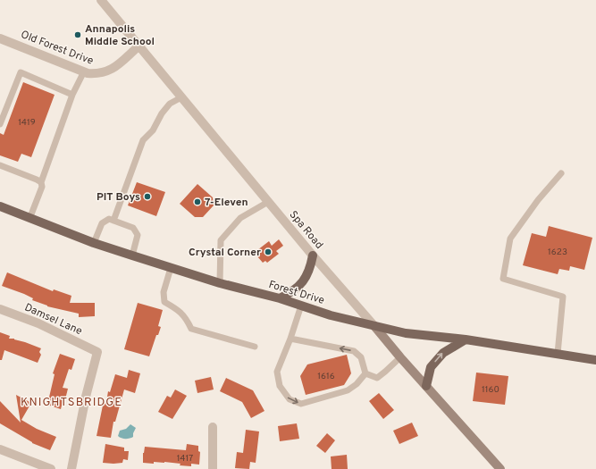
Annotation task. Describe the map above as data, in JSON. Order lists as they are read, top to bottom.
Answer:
{
  "streets": {
    "main road": ["Spa Road", "Forest Drive"],
    "street": ["Old Forest Drive", "Damsel Lane"]
  },
  "crossings": [
    ["Old Forest Drive", "Spa Road"],
    ["Spa Road", "Forest Drive"]
  ],
  "districts": ["KNIGHTSBRIDGE"],
  "places": [
    "Annapolis Middle School",
    "PIT Boys",
    "7-Eleven",
    "Crystal Corner"
  ],
  "house_numbers": [
    "1419",
    "1623",
    "1616",
    "1160",
    "1417"
  ]
}
